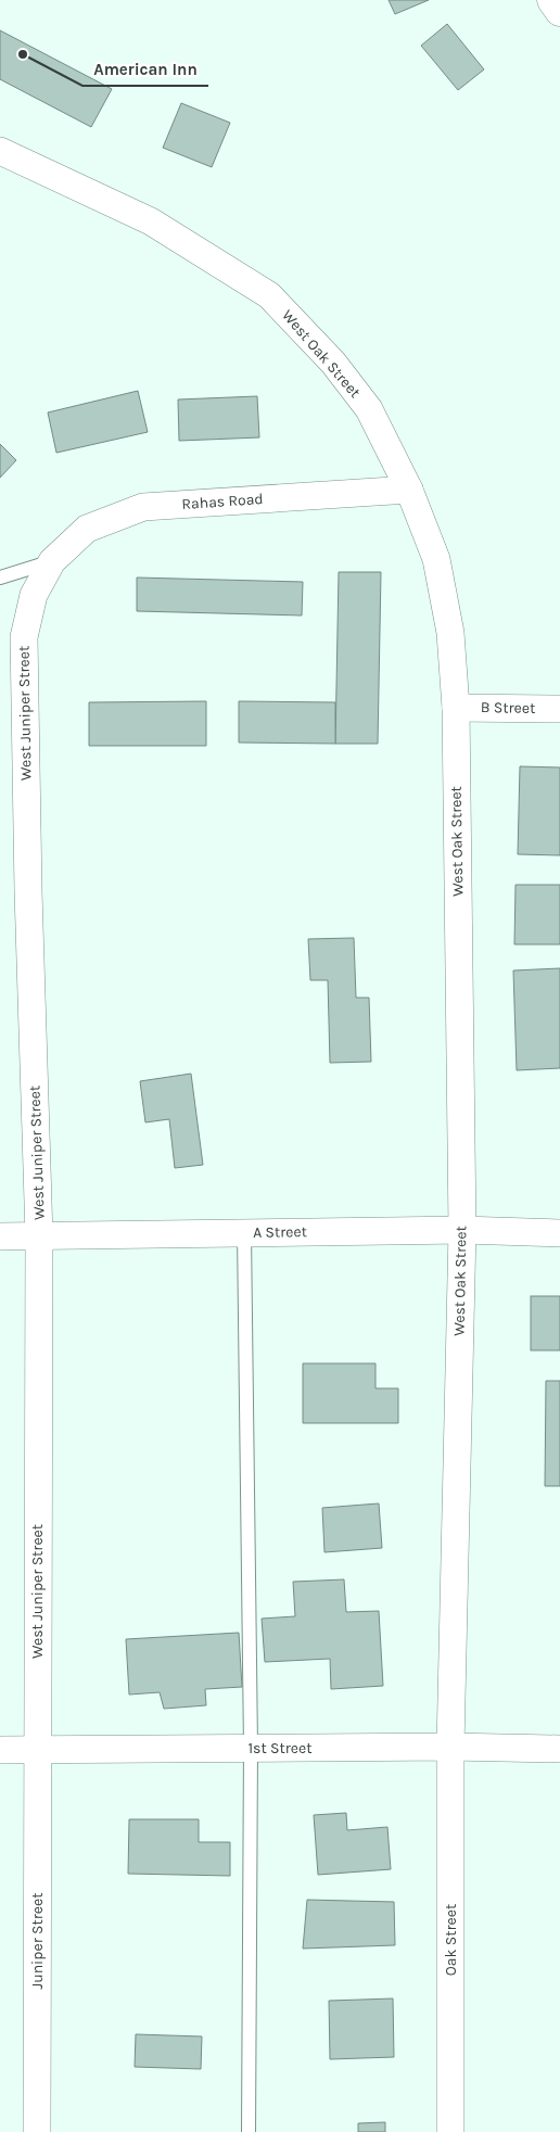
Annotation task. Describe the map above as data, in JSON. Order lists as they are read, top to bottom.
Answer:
{
  "streets": {
    "street": [
      "West Oak Street",
      "Rahas Road",
      "B Street",
      "West Juniper Street",
      "A Street",
      "1st Street",
      "Oak Street",
      "Juniper Street"
    ]
  },
  "crossings": [
    ["West Oak Street", "Rahas Road"],
    ["West Oak Street", "B Street"],
    ["West Oak Street", "A Street"],
    ["West Oak Street", "1st Street"],
    ["West Oak Street", "Oak Street"],
    ["Rahas Road", "West Juniper Street"],
    ["West Juniper Street", "A Street"],
    ["West Juniper Street", "1st Street"],
    ["West Juniper Street", "Juniper Street"],
    ["1st Street", "Oak Street"],
    ["1st Street", "Juniper Street"]
  ],
  "places": ["American Inn"]
}
